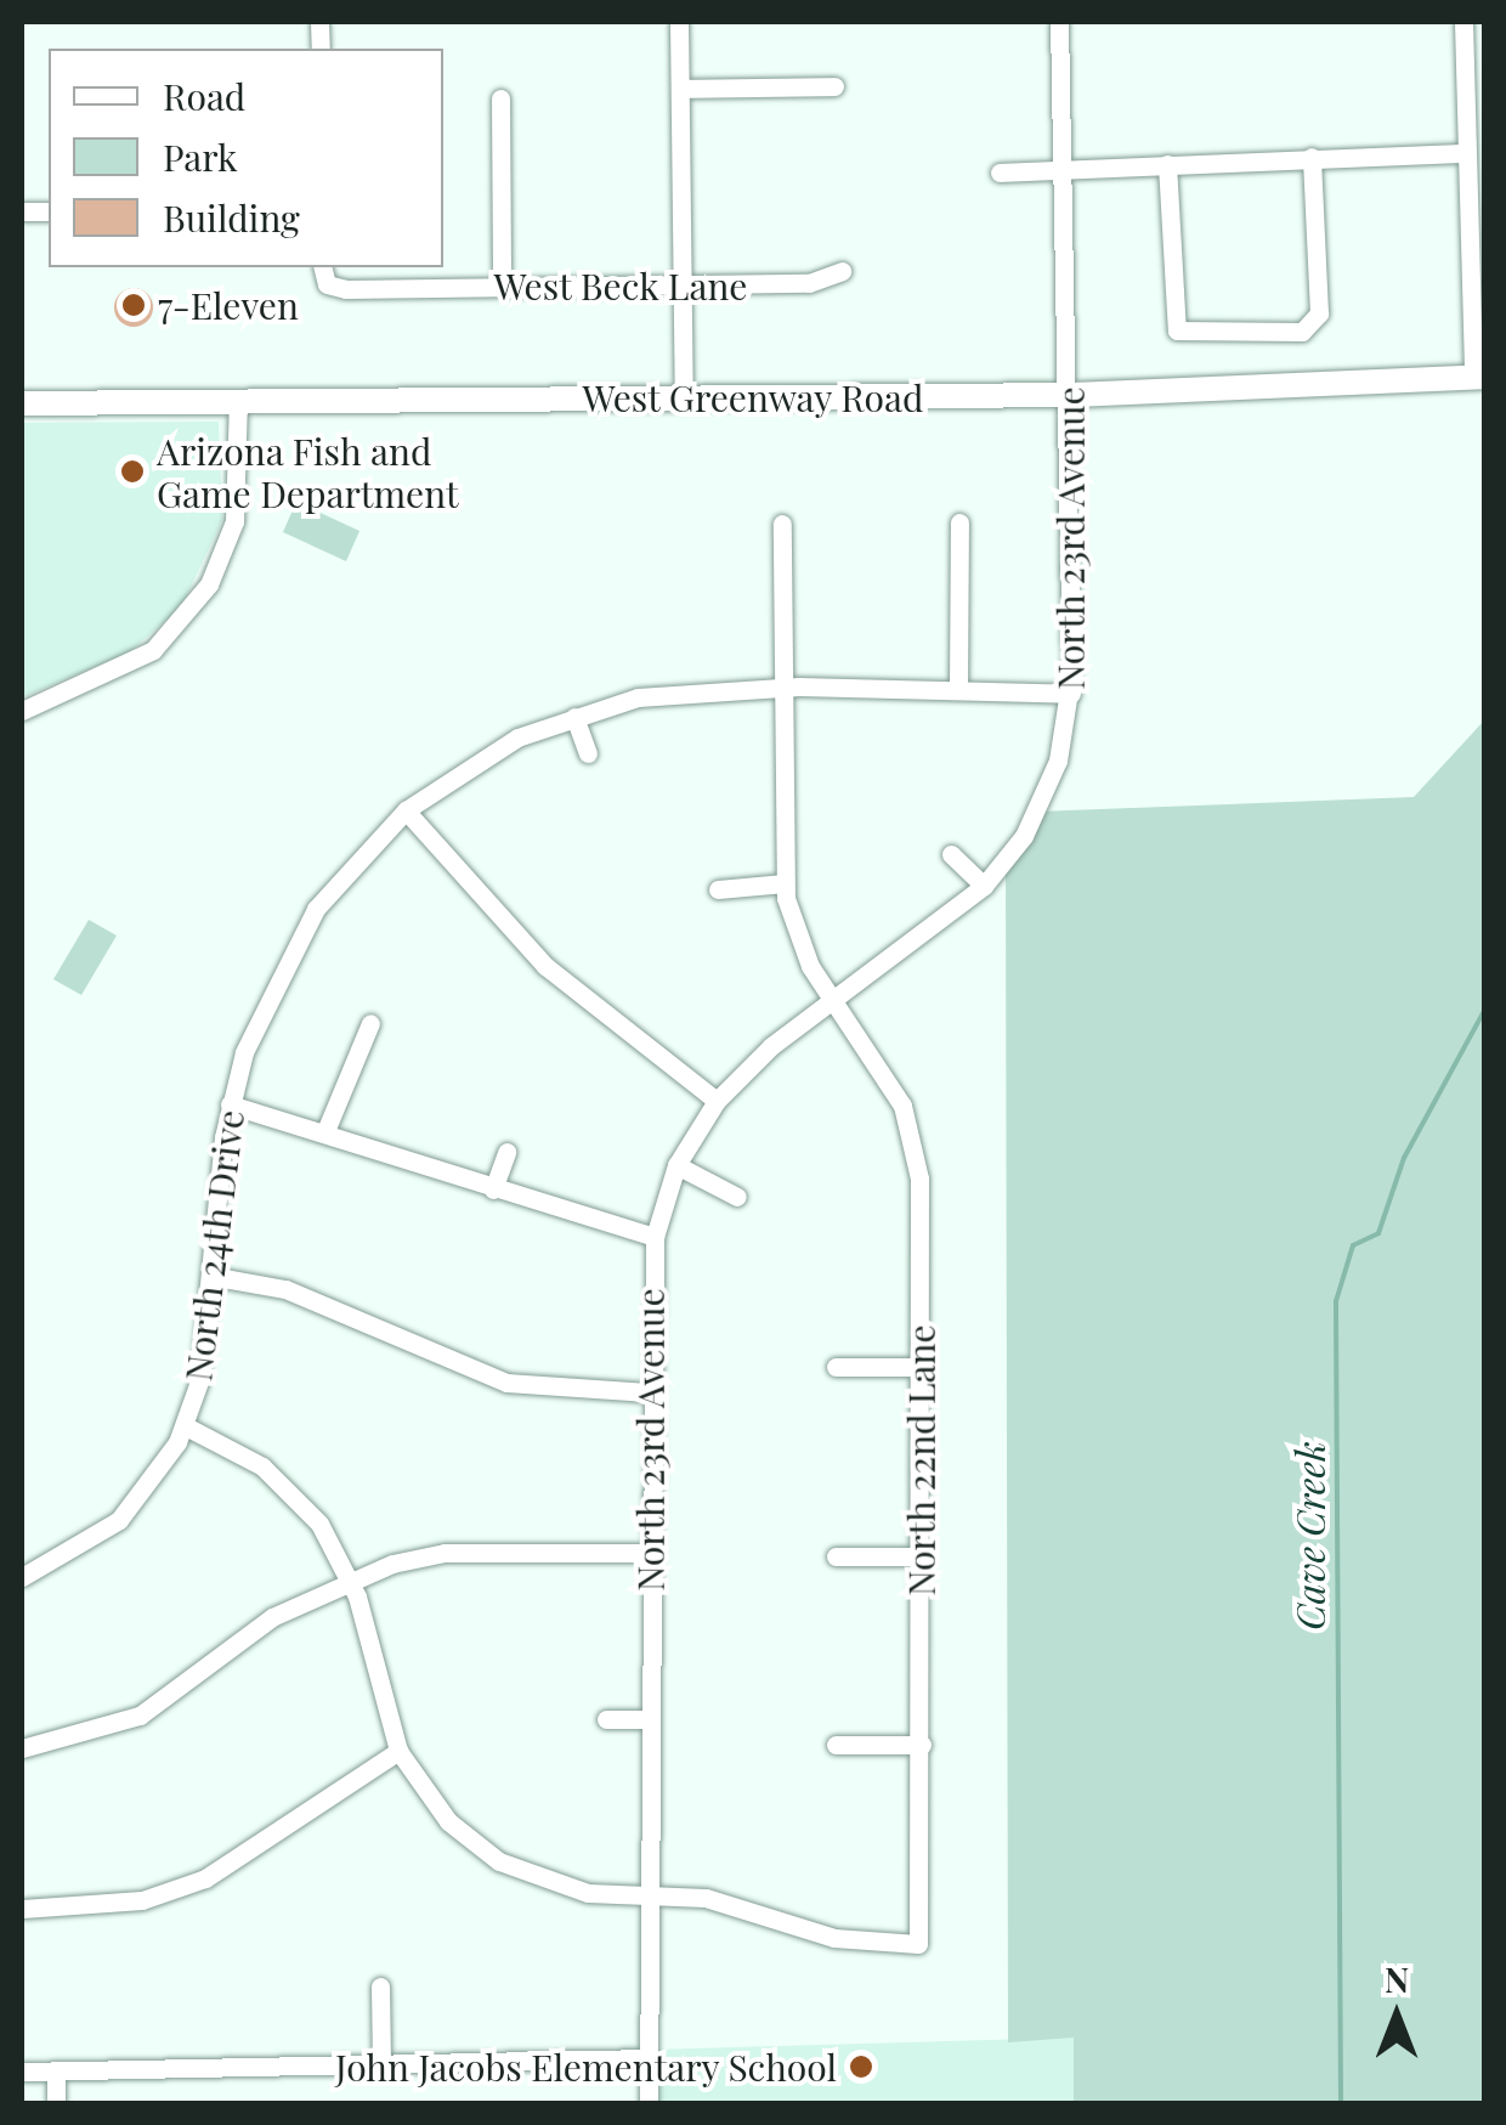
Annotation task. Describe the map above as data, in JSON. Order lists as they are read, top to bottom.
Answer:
{
  "streets": {
    "main road": ["West Greenway Road"],
    "street": [
      "West Beck Lane",
      "North 23rd Avenue",
      "North 24th Drive",
      "North 22nd Lane"
    ]
  },
  "crossings": [
    ["West Greenway Road", "North 23rd Avenue"],
    ["North 23rd Avenue", "North 24th Drive"],
    ["North 23rd Avenue", "North 22nd Lane"],
    ["North 24th Drive", "North 22nd Lane"]
  ],
  "water": ["Cave Creek"],
  "places": ["7-Eleven", "Arizona Fish and Game Department", "John Jacobs Elementary School"],
  "legend": ["Road", "Park", "Building"],
  "north": "top"
}
